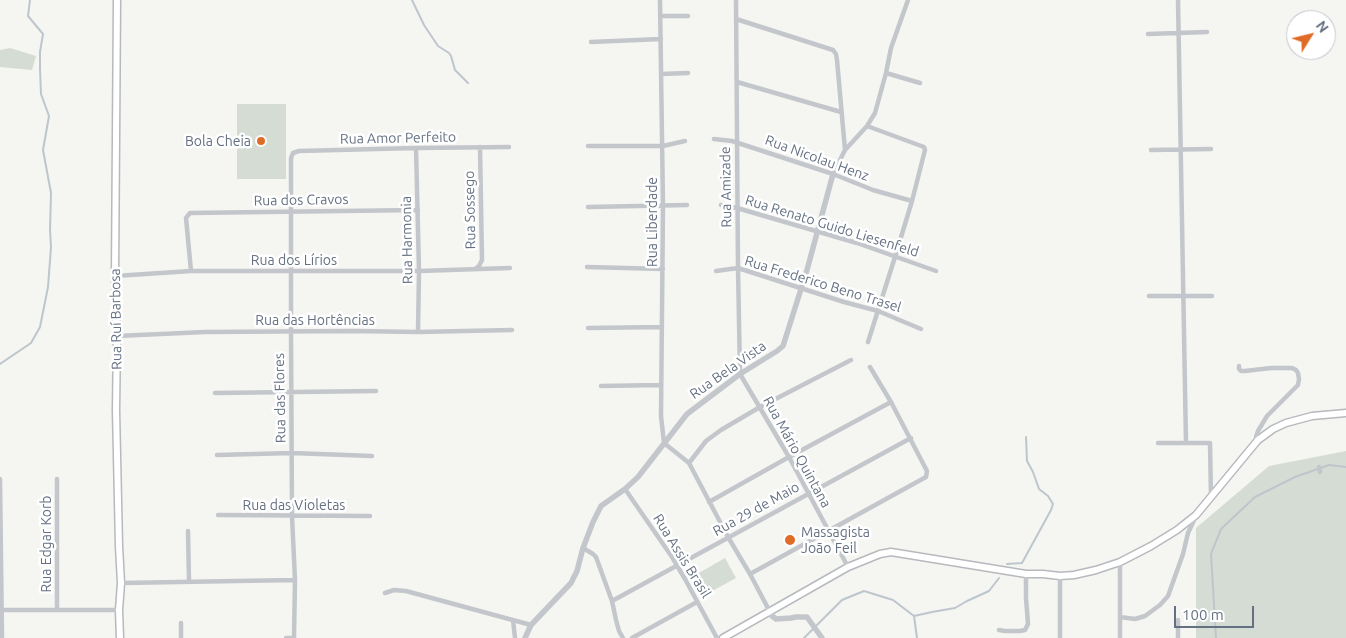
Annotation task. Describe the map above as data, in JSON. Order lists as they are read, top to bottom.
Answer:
{
  "streets": {
    "main road": ["Rua Ruí Barbosa"],
    "street": [
      "Rua Amor Perfeito",
      "Rua Nicolau Henz",
      "Rua Amizade",
      "Rua dos Cravos",
      "Rua Sossego",
      "Rua Liberdade",
      "Rua Renato Guido Liesenfeld",
      "Rua Harmonia",
      "Rua dos Lírios",
      "Rua Frederico Beno Trasel",
      "Rua das Hortências",
      "Rua Bela Vista",
      "Rua das Flores",
      "Rua Mário Quintana",
      "Rua das Violetas",
      "Rua 29 de Maio",
      "Rua Edgar Korb",
      "Rua Assis Brasil"
    ]
  },
  "crossings": [
    ["Rua Amor Perfeito", "Rua Sossego"],
    ["Rua Amor Perfeito", "Rua Harmonia"],
    ["Rua Amor Perfeito", "Rua das Flores"],
    ["Rua Nicolau Henz", "Rua Amizade"],
    ["Rua Nicolau Henz", "Rua Bela Vista"],
    ["Rua Amizade", "Rua Renato Guido Liesenfeld"],
    ["Rua Amizade", "Rua Frederico Beno Trasel"],
    ["Rua Amizade", "Rua Bela Vista"],
    ["Rua Amizade", "Rua Mário Quintana"],
    ["Rua dos Cravos", "Rua Harmonia"],
    ["Rua dos Cravos", "Rua dos Lírios"],
    ["Rua dos Cravos", "Rua das Flores"],
    ["Rua Sossego", "Rua dos Lírios"],
    ["Rua Liberdade", "Rua Bela Vista"],
    ["Rua Renato Guido Liesenfeld", "Rua Bela Vista"],
    ["Rua Harmonia", "Rua dos Lírios"],
    ["Rua Harmonia", "Rua das Hortências"],
    ["Rua dos Lírios", "Rua Ruí Barbosa"],
    ["Rua dos Lírios", "Rua das Flores"],
    ["Rua Frederico Beno Trasel", "Rua Bela Vista"],
    ["Rua Ruí Barbosa", "Rua das Hortências"],
    ["Rua das Hortências", "Rua das Flores"],
    ["Rua Bela Vista", "Rua Mário Quintana"],
    ["Rua Bela Vista", "Rua Assis Brasil"],
    ["Rua das Flores", "Rua das Violetas"],
    ["Rua Mário Quintana", "Rua 29 de Maio"],
    ["Rua 29 de Maio", "Rua Assis Brasil"]
  ],
  "places": ["Bola Cheia", "Massagista João Feil"],
  "scale_bar": "100 m",
  "north": "top right"
}
